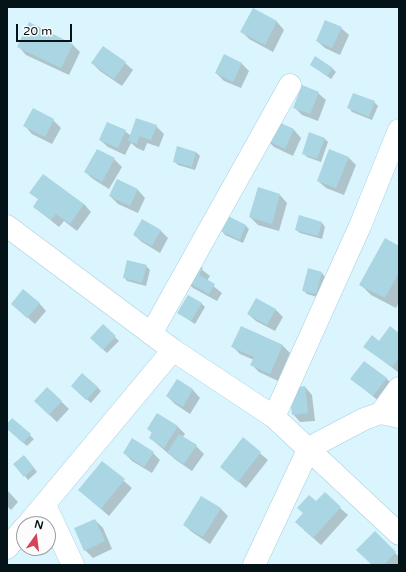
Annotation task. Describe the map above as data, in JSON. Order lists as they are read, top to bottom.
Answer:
{
  "scale_bar": "20 m",
  "north": "top"
}
